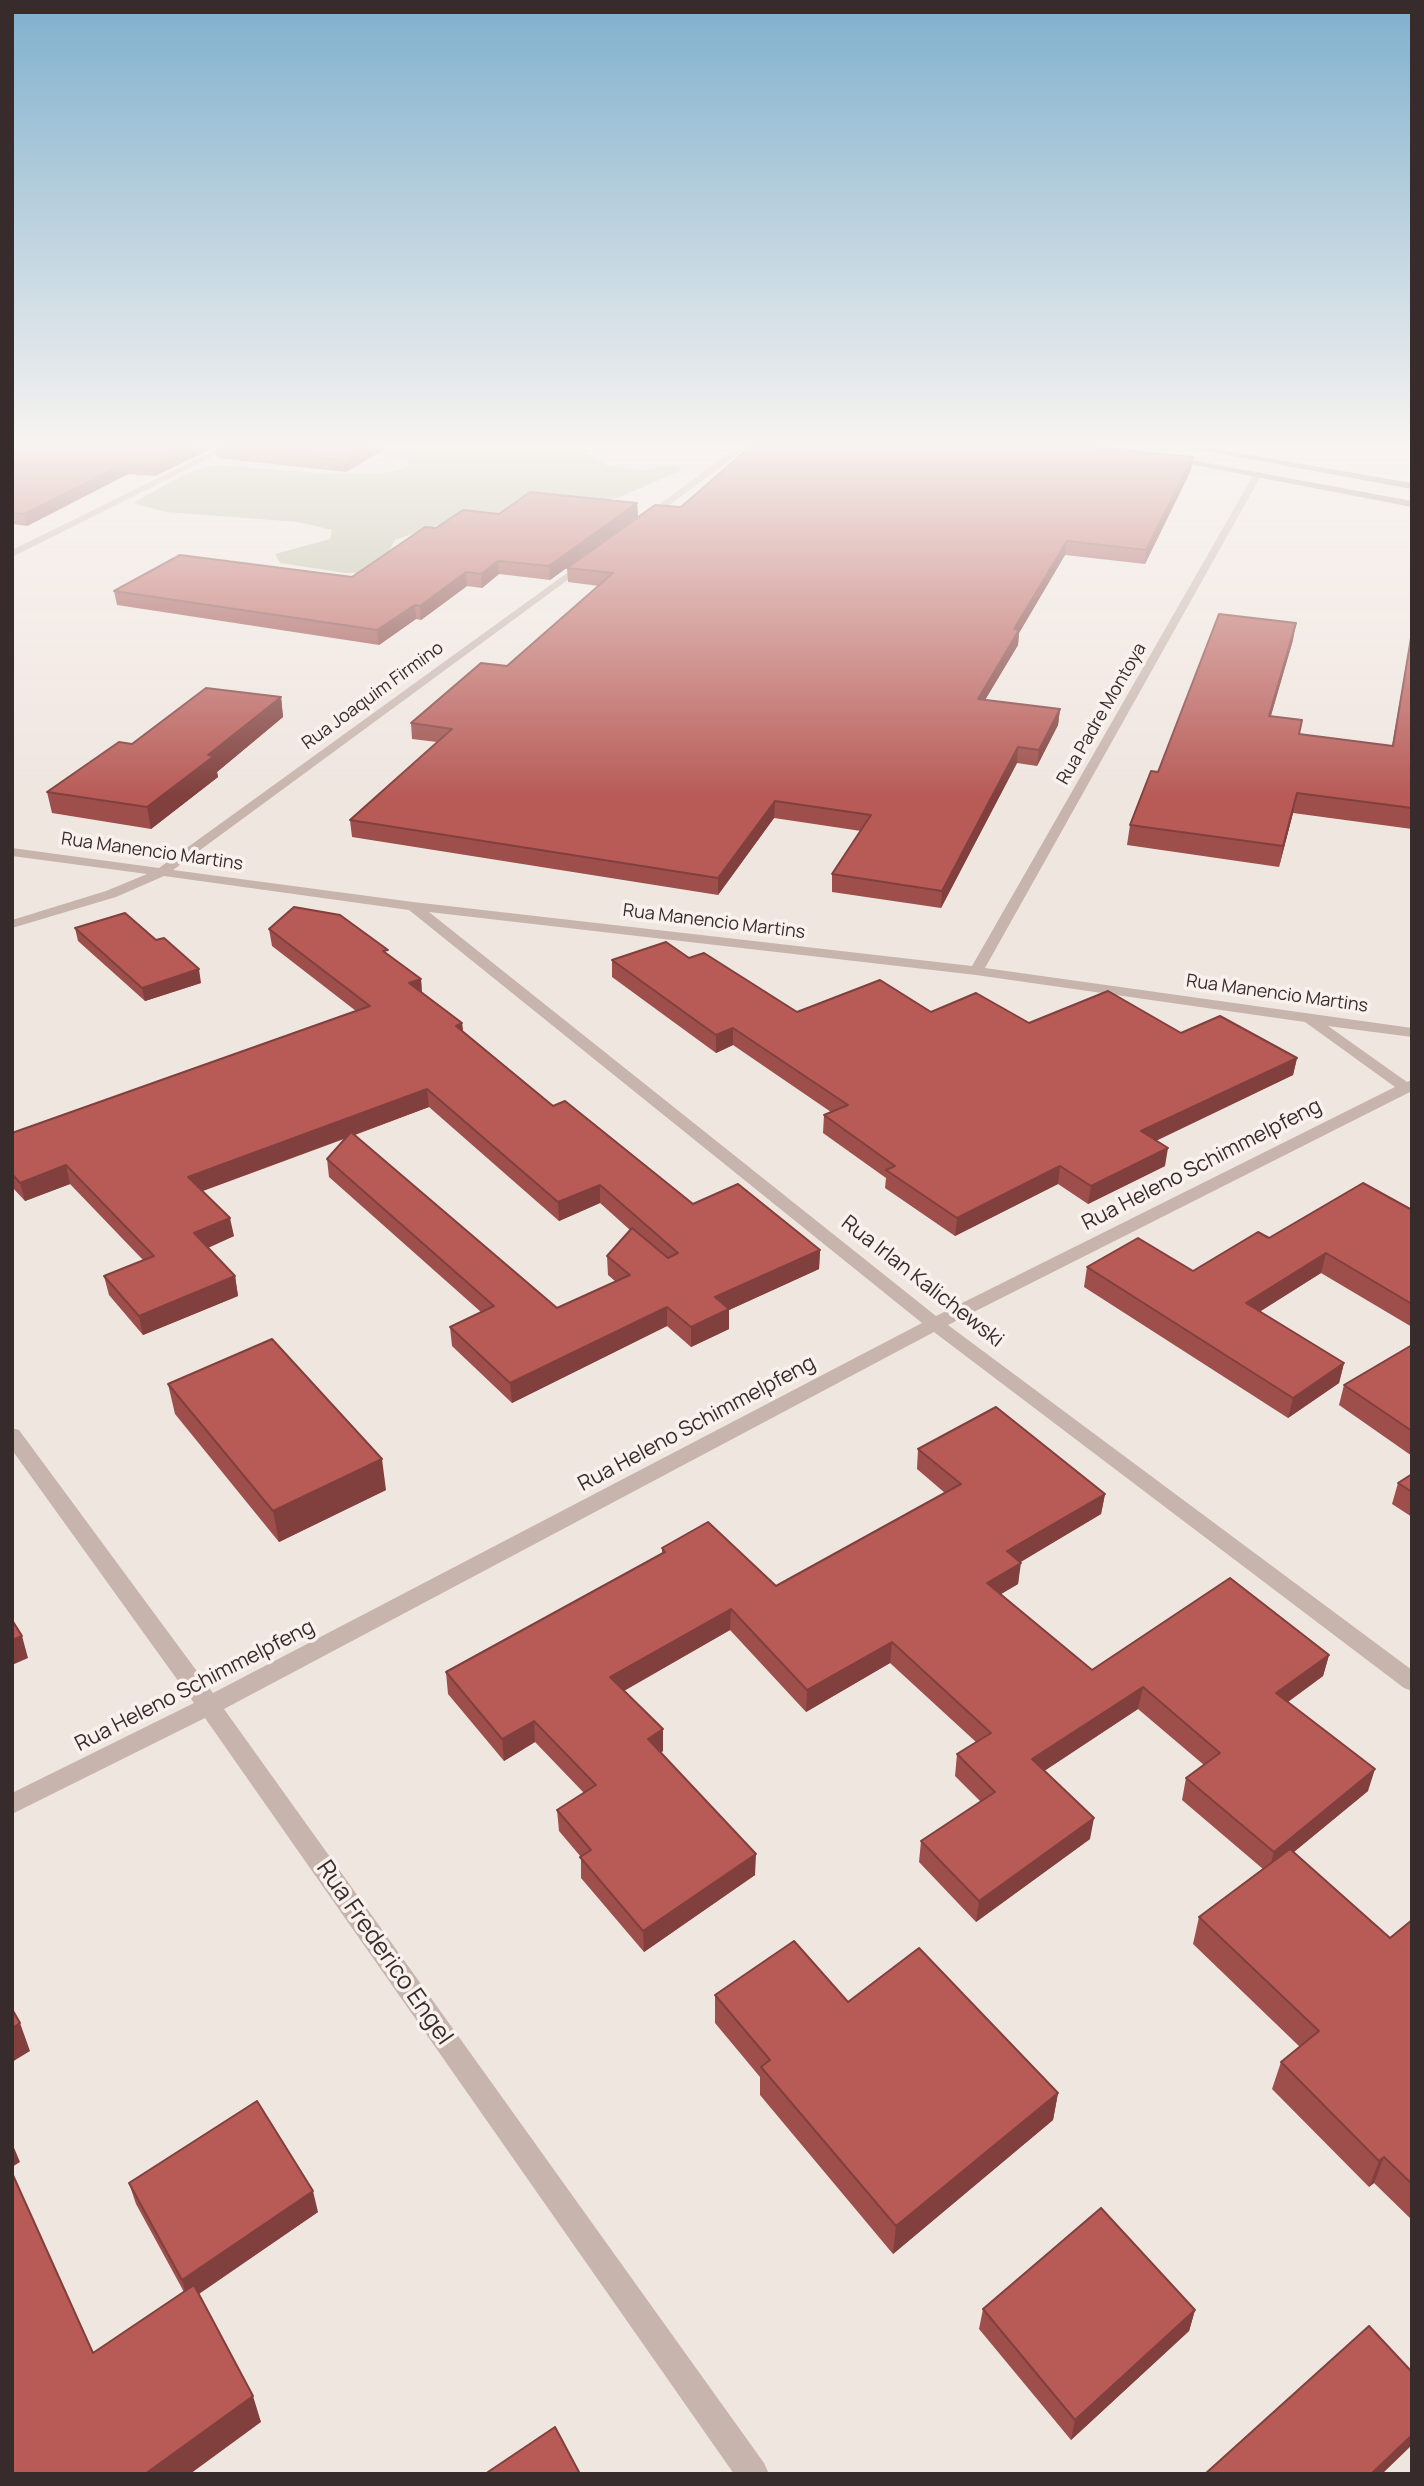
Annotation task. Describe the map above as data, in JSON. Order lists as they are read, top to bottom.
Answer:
{
  "streets": {
    "street": [
      "Rua Joaquim Firmino",
      "Rua Padre Montoya",
      "Rua Manencio Martins",
      "Rua Heleno Schimmelpfeng",
      "Rua Irlan Kalichewski",
      "Rua Frederico Engel"
    ]
  },
  "crossings": [
    ["Rua Joaquim Firmino", "Rua Manencio Martins"],
    ["Rua Padre Montoya", "Rua Manencio Martins"],
    ["Rua Manencio Martins", "Rua Heleno Schimmelpfeng"],
    ["Rua Manencio Martins", "Rua Irlan Kalichewski"],
    ["Rua Heleno Schimmelpfeng", "Rua Irlan Kalichewski"],
    ["Rua Heleno Schimmelpfeng", "Rua Frederico Engel"]
  ]
}
